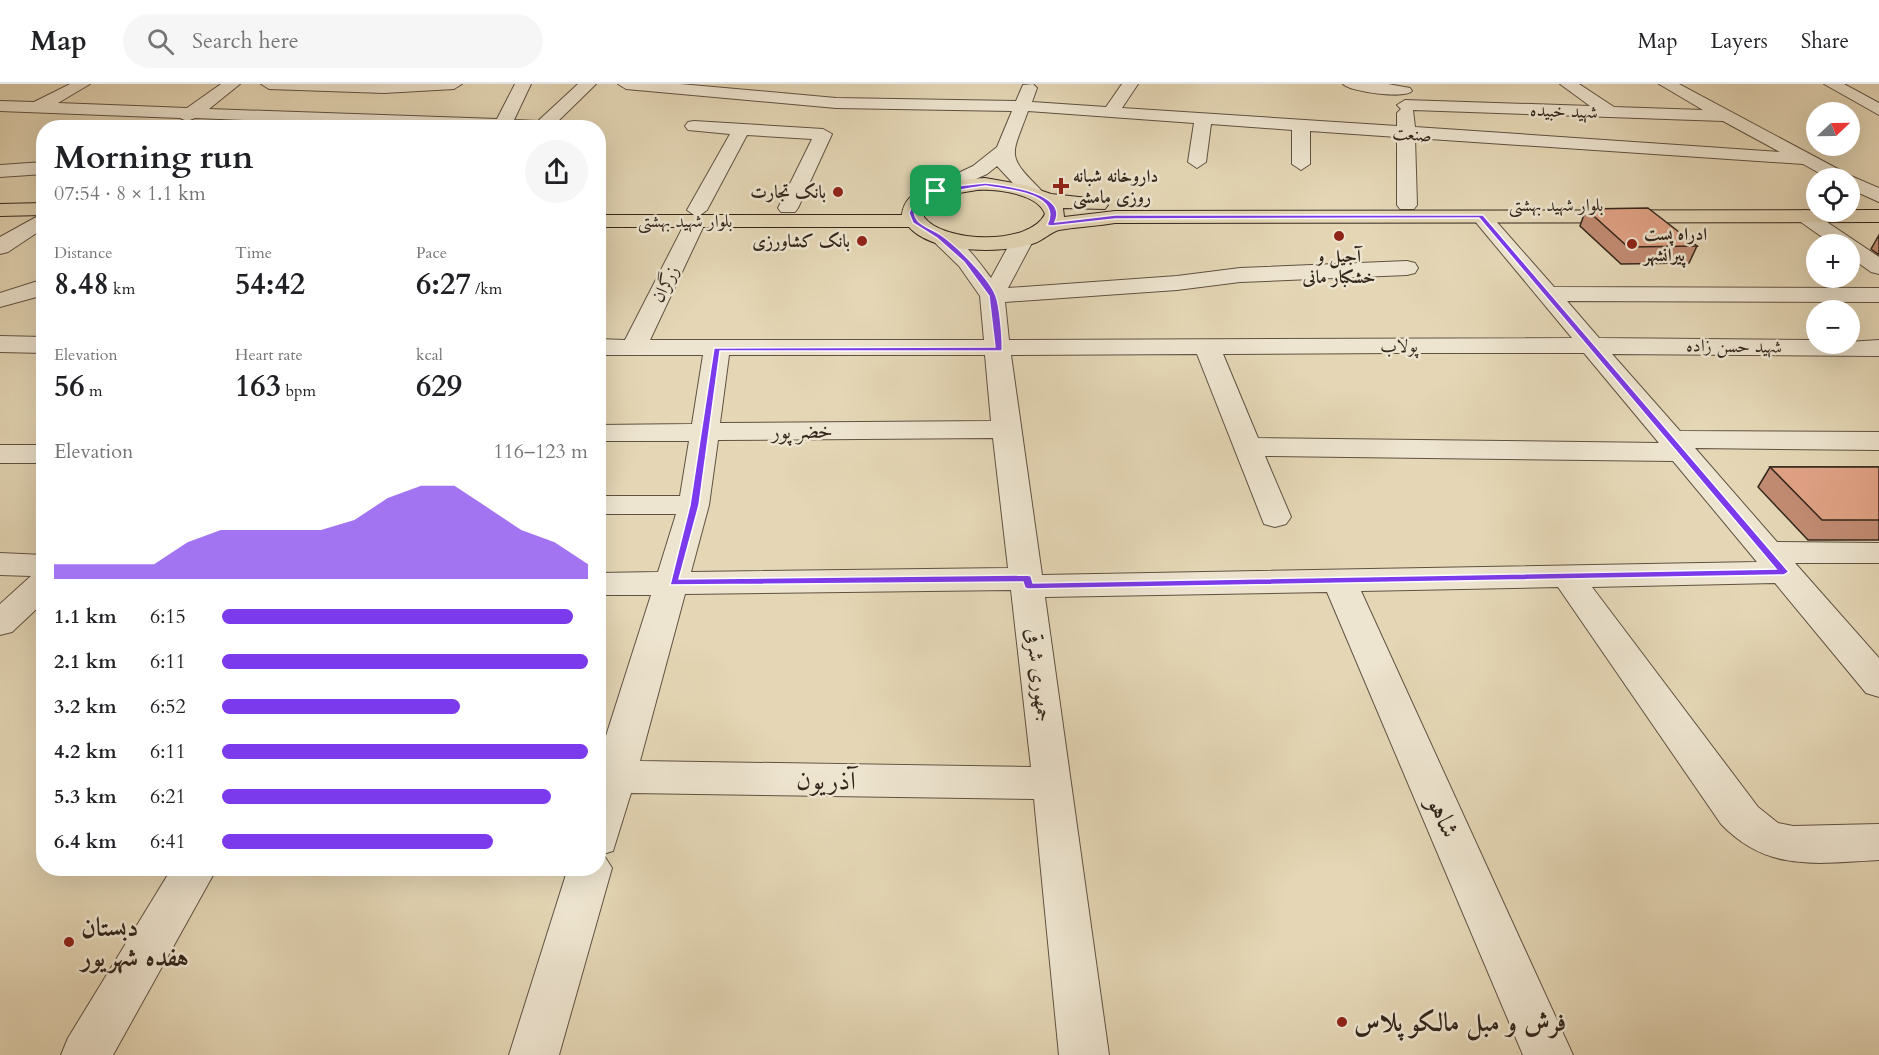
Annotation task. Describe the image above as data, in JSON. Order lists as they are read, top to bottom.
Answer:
{
  "streets": {
    "main road": ["بلوار شهید بهشتی"],
    "street": [
      "شهید خبیده",
      "صنعت",
      "زرگران",
      "پولاب",
      "شهید حسن زاده",
      "خضر پور",
      "جمهوری شرقی",
      "آذریون",
      "شاهو"
    ]
  },
  "crossings": [
    ["بلوار شهید بهشتی", "زرگران"],
    ["زرگران", "پولاب"],
    ["پولاب", "شهید حسن زاده"],
    ["پولاب", "جمهوری شرقی"],
    ["خضر پور", "جمهوری شرقی"],
    ["جمهوری شرقی", "آذریون"]
  ],
  "places": {
    "health": ["داروخانه شبانه روزی مامشی"],
    "other": [
      "بانک تجارت",
      "آجیل و خشکبار مانی",
      "بانک کشاورزی",
      "ادراه پست پیرانشهر",
      "دبستان هفده شهریور",
      "فرش و مبل مالکو پلاس"
    ]
  },
  "north": "right",
  "page": {
    "header": "Map",
    "search": "Search here",
    "nav": ["Map", "Layers", "Share"],
    "map_buttons": ["+", "−"],
    "heading": ["Morning run", "07:54 · 8 × 1.1 km"],
    "stats": [
      ["Distance", "8.48 km"],
      ["Time", "54:42"],
      ["Pace", "6:27 /km"],
      ["Elevation", "56 m"],
      ["Heart rate", "163 bpm"],
      ["kcal", "629"]
    ],
    "chart": ["Elevation", "116–123 m"],
    "list": [
      {
        "name": "1.1 km",
        "note": "6:15"
      },
      {
        "name": "2.1 km",
        "note": "6:11"
      },
      {
        "name": "3.2 km",
        "note": "6:52"
      },
      {
        "name": "4.2 km",
        "note": "6:11"
      },
      {
        "name": "5.3 km",
        "note": "6:21"
      },
      {
        "name": "6.4 km",
        "note": "6:41"
      }
    ]
  }
}
